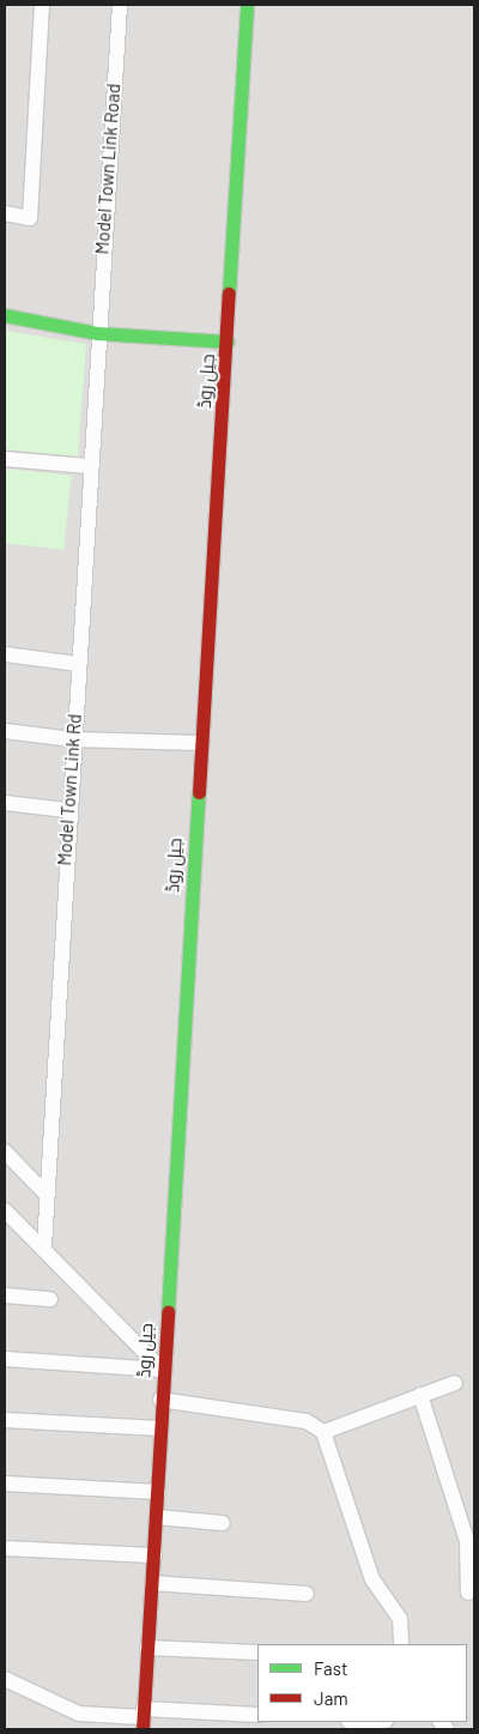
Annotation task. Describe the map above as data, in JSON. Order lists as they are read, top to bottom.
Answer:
{
  "streets": {
    "main road": ["جیل روڈ"],
    "street": ["Model Town Link Road", "Model Town Link Rd"]
  },
  "crossings": [
    ["Model Town Link Road", "Model Town Link Rd"]
  ],
  "legend": ["Fast", "Jam"]
}
